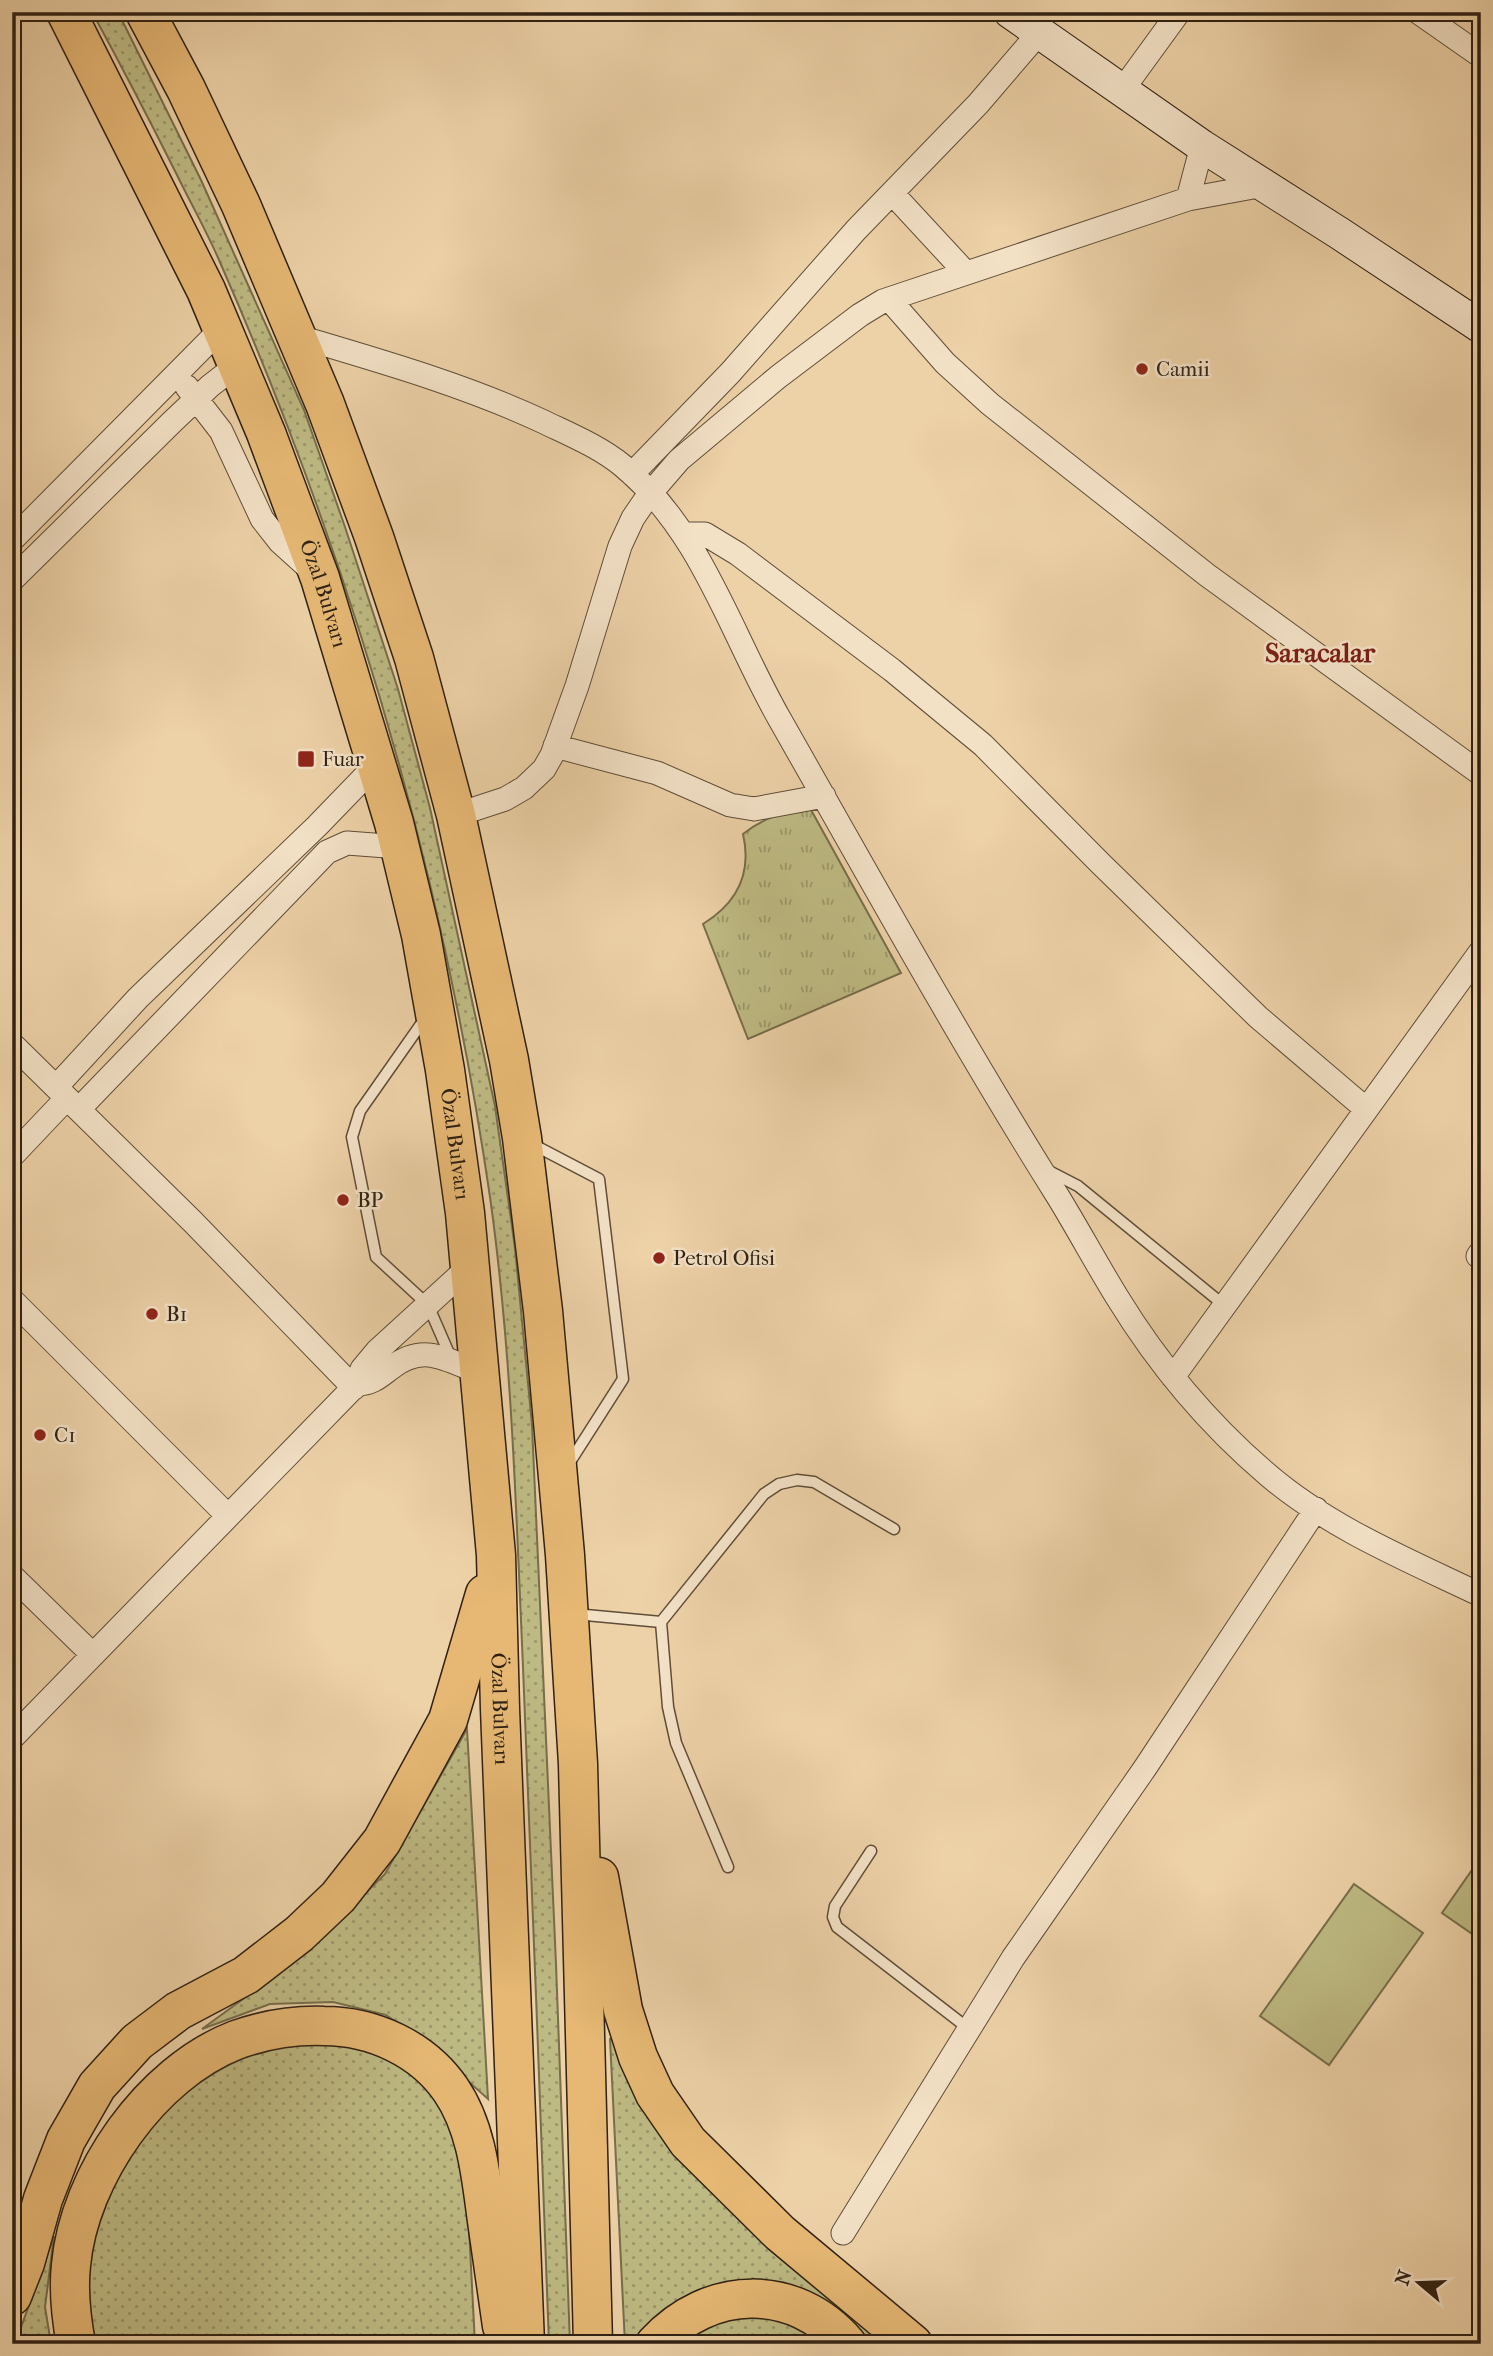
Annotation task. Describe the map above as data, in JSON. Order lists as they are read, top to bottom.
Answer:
{
  "streets": {
    "highway": ["Özal Bulvarı"]
  },
  "districts": ["Saracalar"],
  "places": {
    "other": [
      "Camii",
      "BP",
      "Petrol Ofisi",
      "B1",
      "C1"
    ],
    "transit": ["Fuar"]
  },
  "north": "left"
}
